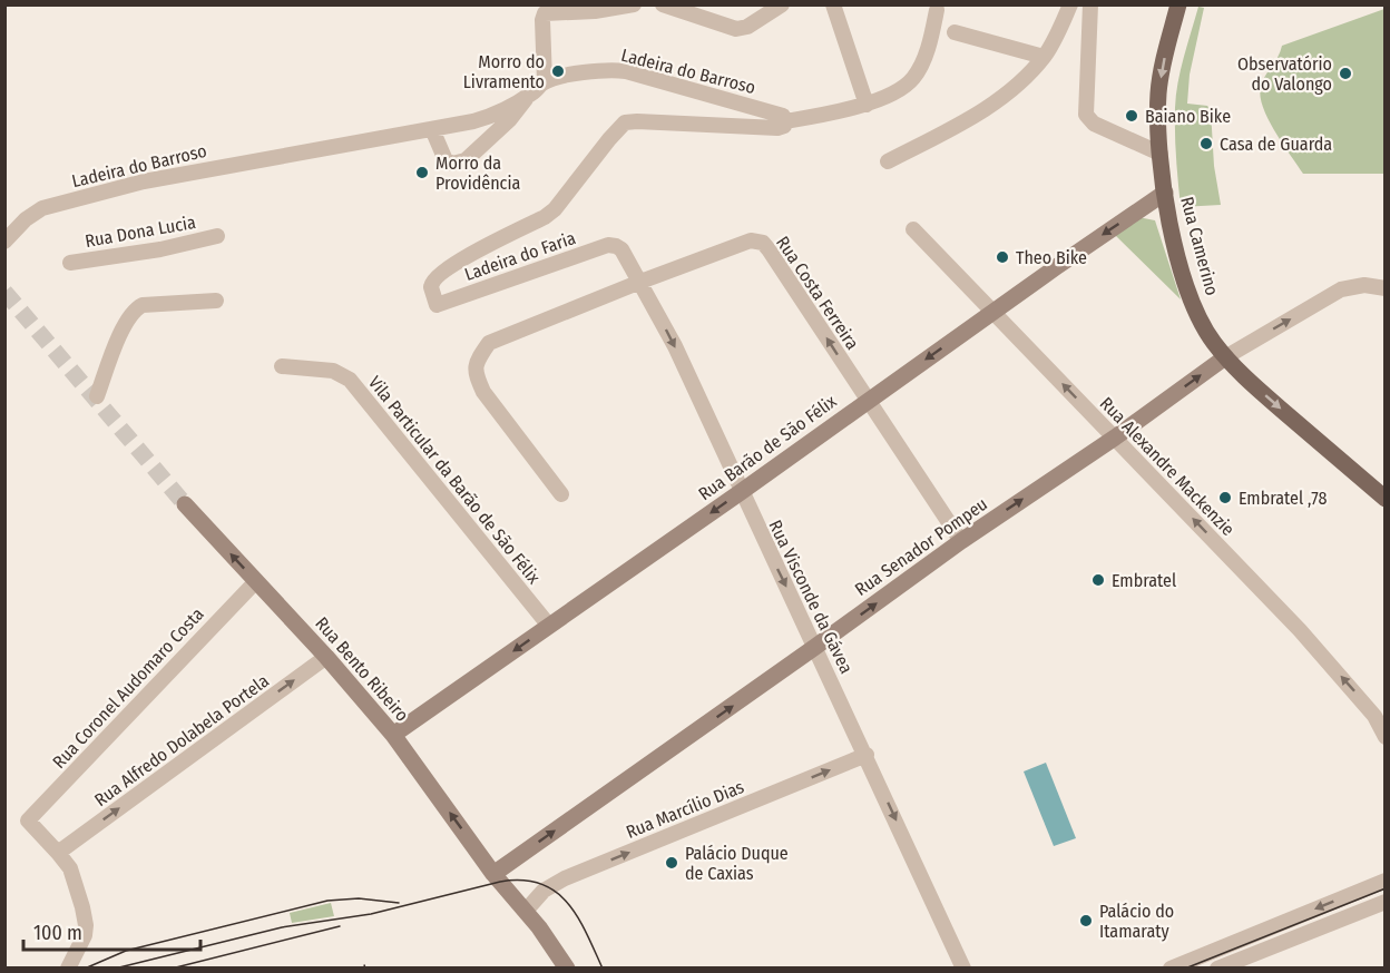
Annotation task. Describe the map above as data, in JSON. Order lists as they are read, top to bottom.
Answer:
{
  "streets": {
    "main road": ["Rua Camerino"],
    "street": [
      "Ladeira do Barroso",
      "Rua Dona Lucia",
      "Ladeira do Faria",
      "Rua Costa Ferreira",
      "Rua Barão de São Félix",
      "Rua Alexandre Mackenzie",
      "Vila Particular da Barão de São Félix",
      "Rua Senador Pompeu",
      "Rua Visconde da Gávea",
      "Rua Bento Ribeiro",
      "Rua Coronel Audomaro Costa",
      "Rua Alfredo Dolabela Portela",
      "Rua Marcílio Dias"
    ]
  },
  "crossings": [
    ["Ladeira do Barroso", "Ladeira do Faria"],
    ["Rua Camerino", "Rua Barão de São Félix"],
    ["Rua Camerino", "Rua Senador Pompeu"],
    ["Ladeira do Faria", "Rua Visconde da Gávea"],
    ["Rua Costa Ferreira", "Rua Barão de São Félix"],
    ["Rua Costa Ferreira", "Rua Senador Pompeu"],
    ["Rua Costa Ferreira", "Rua Visconde da Gávea"],
    ["Rua Barão de São Félix", "Rua Alexandre Mackenzie"],
    ["Rua Barão de São Félix", "Vila Particular da Barão de São Félix"],
    ["Rua Barão de São Félix", "Rua Visconde da Gávea"],
    ["Rua Barão de São Félix", "Rua Bento Ribeiro"],
    ["Rua Alexandre Mackenzie", "Rua Senador Pompeu"],
    ["Rua Senador Pompeu", "Rua Visconde da Gávea"],
    ["Rua Senador Pompeu", "Rua Bento Ribeiro"],
    ["Rua Visconde da Gávea", "Rua Marcílio Dias"],
    ["Rua Bento Ribeiro", "Rua Coronel Audomaro Costa"],
    ["Rua Bento Ribeiro", "Rua Alfredo Dolabela Portela"],
    ["Rua Bento Ribeiro", "Rua Marcílio Dias"],
    ["Rua Coronel Audomaro Costa", "Rua Alfredo Dolabela Portela"]
  ],
  "one_way": [
    "Rua Camerino",
    "Rua Barão de São Félix",
    "Rua Alexandre Mackenzie",
    "Rua Senador Pompeu",
    "Rua Visconde da Gávea",
    "Rua Bento Ribeiro",
    "Rua Alfredo Dolabela Portela",
    "Rua Marcílio Dias"
  ],
  "places": [
    "Morro do Livramento",
    "Observatório do Valongo",
    "Baiano Bike",
    "Casa de Guarda",
    "Morro da Providência",
    "Theo Bike",
    "Embratel ,78",
    "Embratel",
    "Palácio Duque de Caxias",
    "Palácio do Itamaraty"
  ],
  "scale_bar": "100 m"
}
